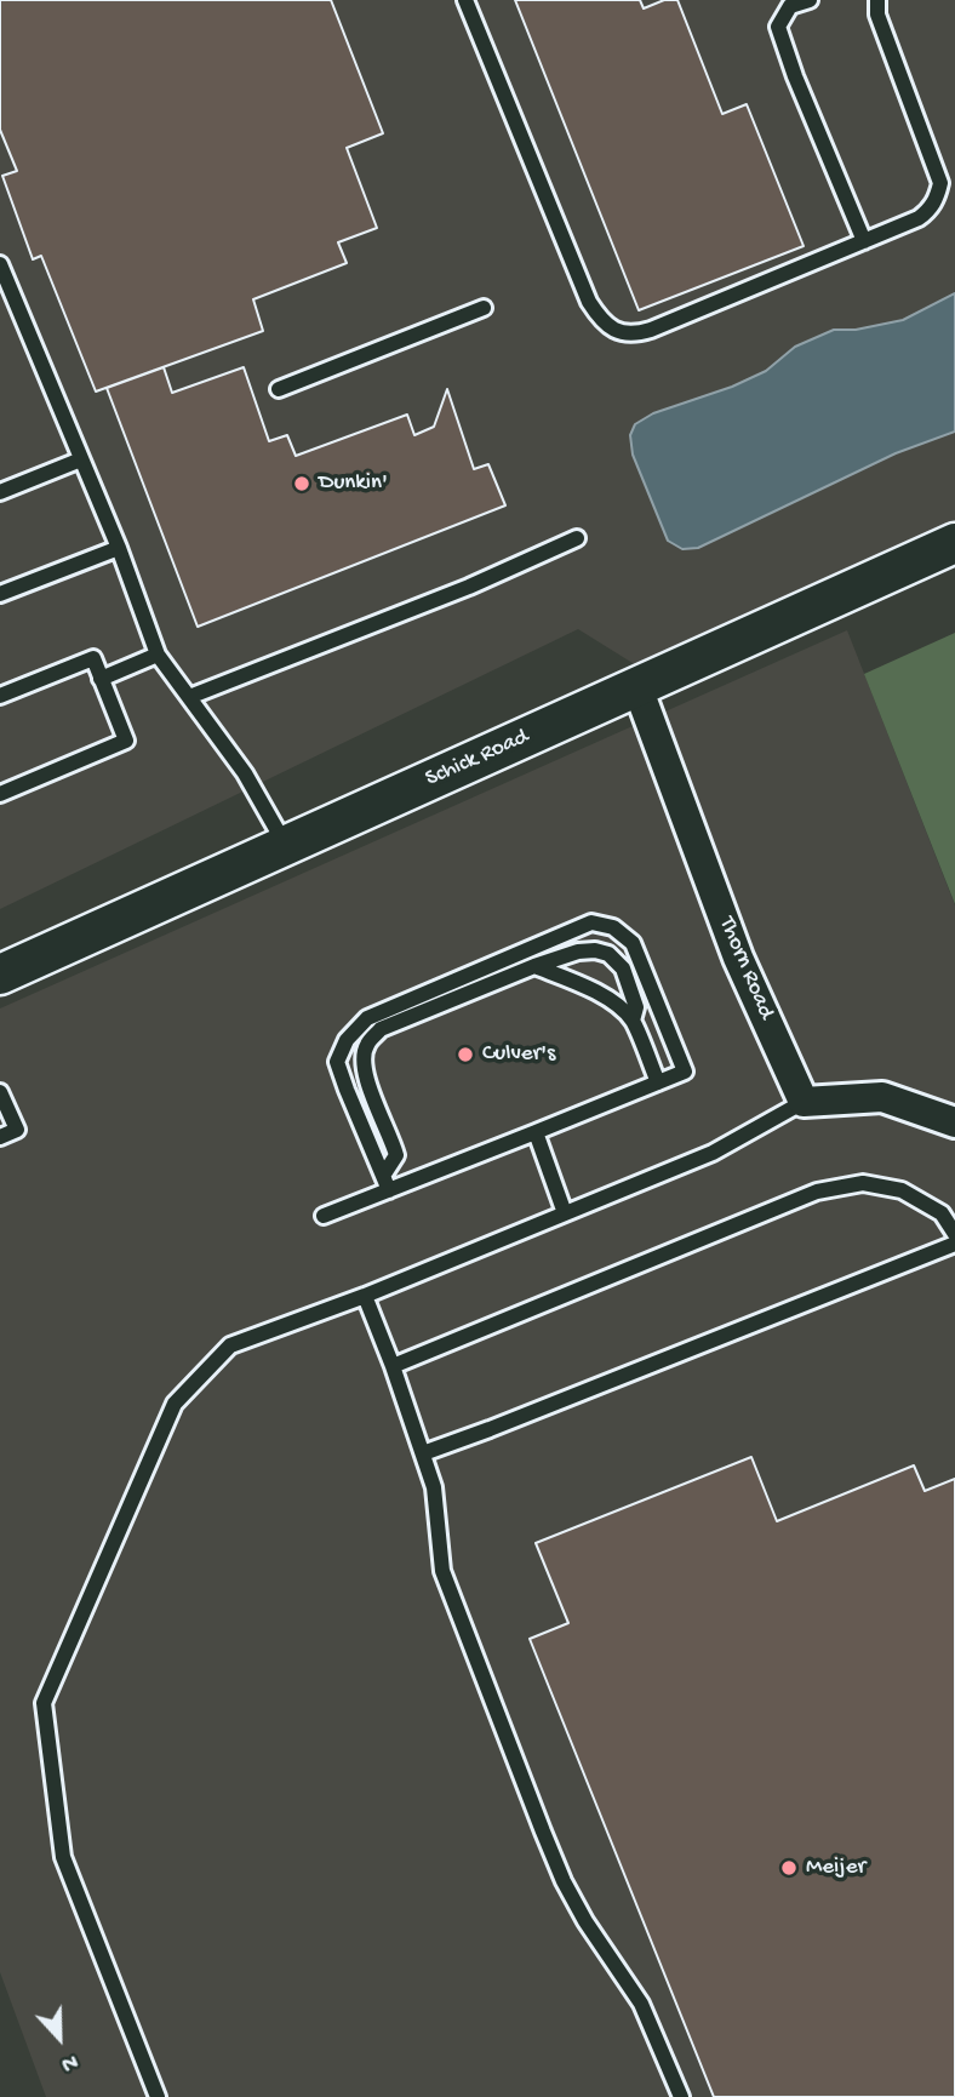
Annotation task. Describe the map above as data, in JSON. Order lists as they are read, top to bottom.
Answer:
{
  "streets": {
    "street": ["Schick Road", "Thorn Road"]
  },
  "crossings": [
    ["Schick Road", "Thorn Road"]
  ],
  "places": ["Dunkin'", "Culver's", "Meijer"],
  "north": "bottom"
}
